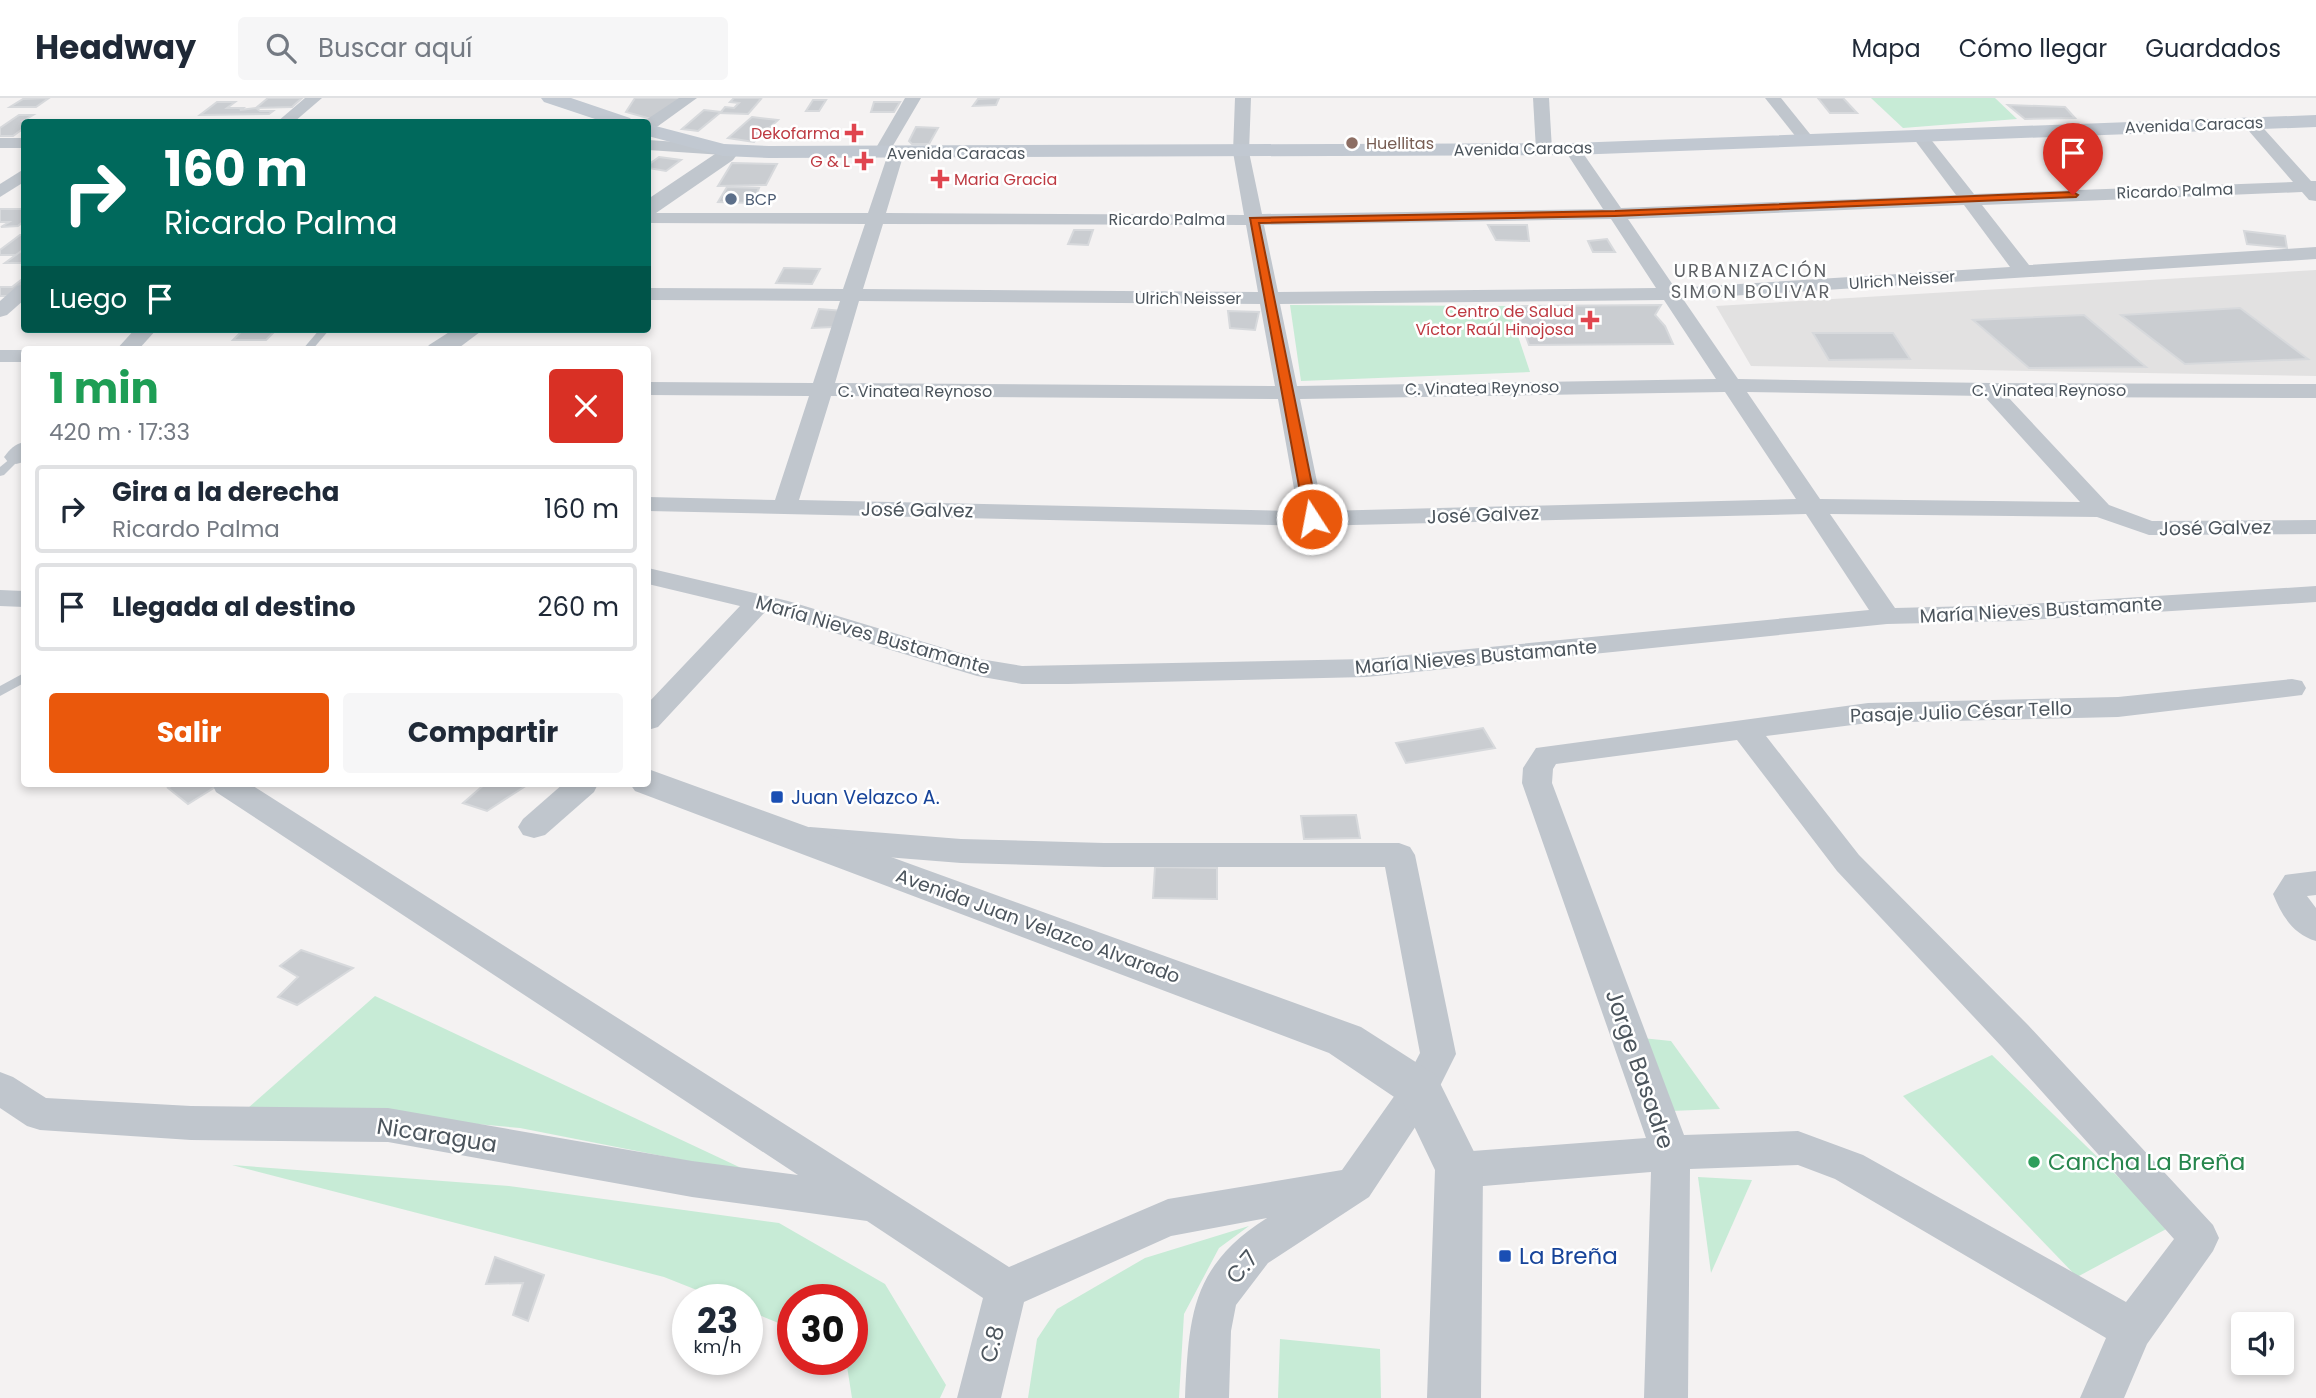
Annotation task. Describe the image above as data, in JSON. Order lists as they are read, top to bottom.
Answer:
{
  "streets": {
    "main road": ["Avenida Caracas"],
    "street": [
      "Ricardo Palma",
      "Ulrich Neisser",
      "C. Vinatea Reynoso",
      "José Galvez",
      "María Nieves Bustamante",
      "Pasaje Julio César Tello",
      "Avenida Juan Velazco Alvarado",
      "Jorge Basadre",
      "Nicaragua",
      "C.7",
      "C.8"
    ]
  },
  "crossings": [
    ["Pasaje Julio César Tello", "Jorge Basadre"]
  ],
  "districts": ["URBANIZACIÓN SIMON BOLIVAR"],
  "places": {
    "health": [
      "Dekofarma",
      "G & L",
      "Maria Gracia",
      "Centro de Salud Víctor Raúl Hinojosa"
    ],
    "other": ["Huellitas", "BCP", "Cancha La Breña"],
    "transit": ["Juan Velazco A.", "La Breña"]
  },
  "page": {
    "header": "Headway",
    "search": "Buscar aquí",
    "nav": ["Mapa", "Cómo llegar", "Guardados"],
    "turn": ["160 m", "Ricardo Palma"],
    "then": "Luego",
    "heading": ["1 min", "420 m · 17:33"],
    "list": [
      {
        "name": "Gira a la derecha",
        "note": "Ricardo Palma",
        "value": "160 m"
      },
      {
        "name": "Llegada al destino",
        "value": "260 m"
      }
    ],
    "buttons": ["Salir", "Compartir"],
    "speed": "23 km/h",
    "limit": "30"
  }
}
